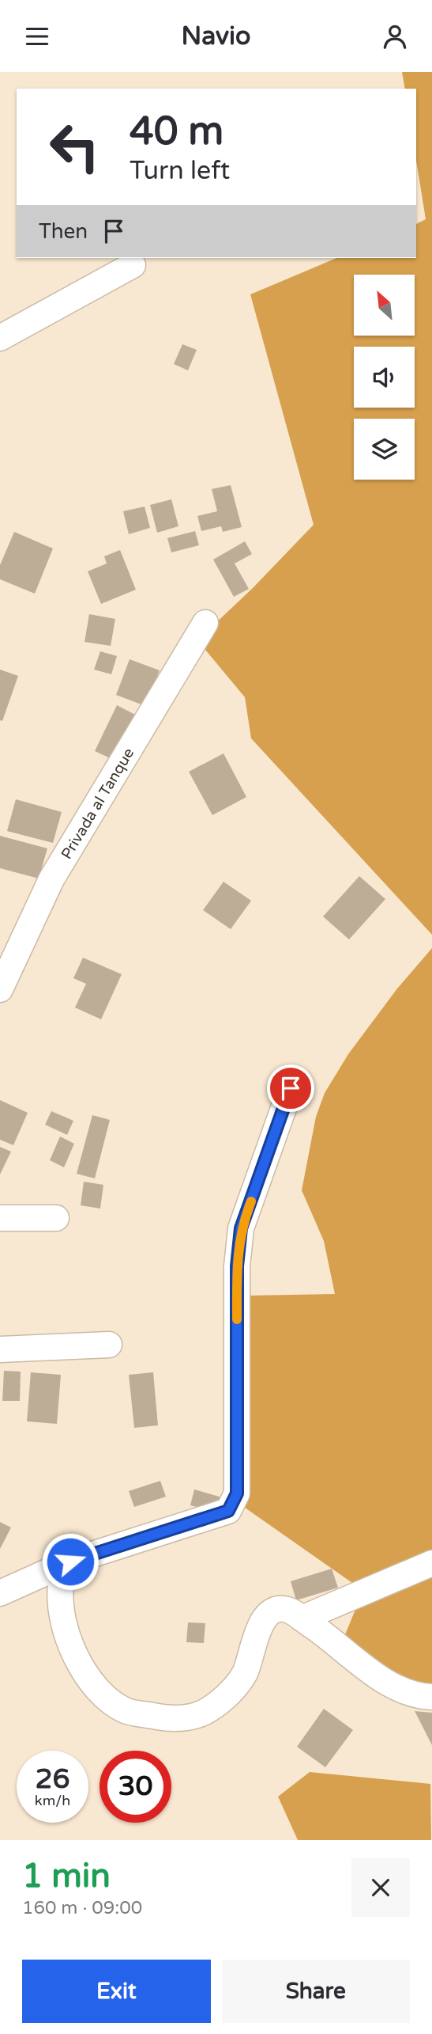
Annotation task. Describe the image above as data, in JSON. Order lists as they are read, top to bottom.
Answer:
{
  "streets": {
    "street": ["Privada al Tanque"]
  },
  "north": "top left",
  "page": {
    "header": "Navio",
    "turn": ["40 m", "Turn left"],
    "then": "Then",
    "speed": "26 km/h",
    "limit": "30",
    "heading": ["1 min", "160 m · 09:00"],
    "buttons": ["Exit", "Share"]
  }
}
